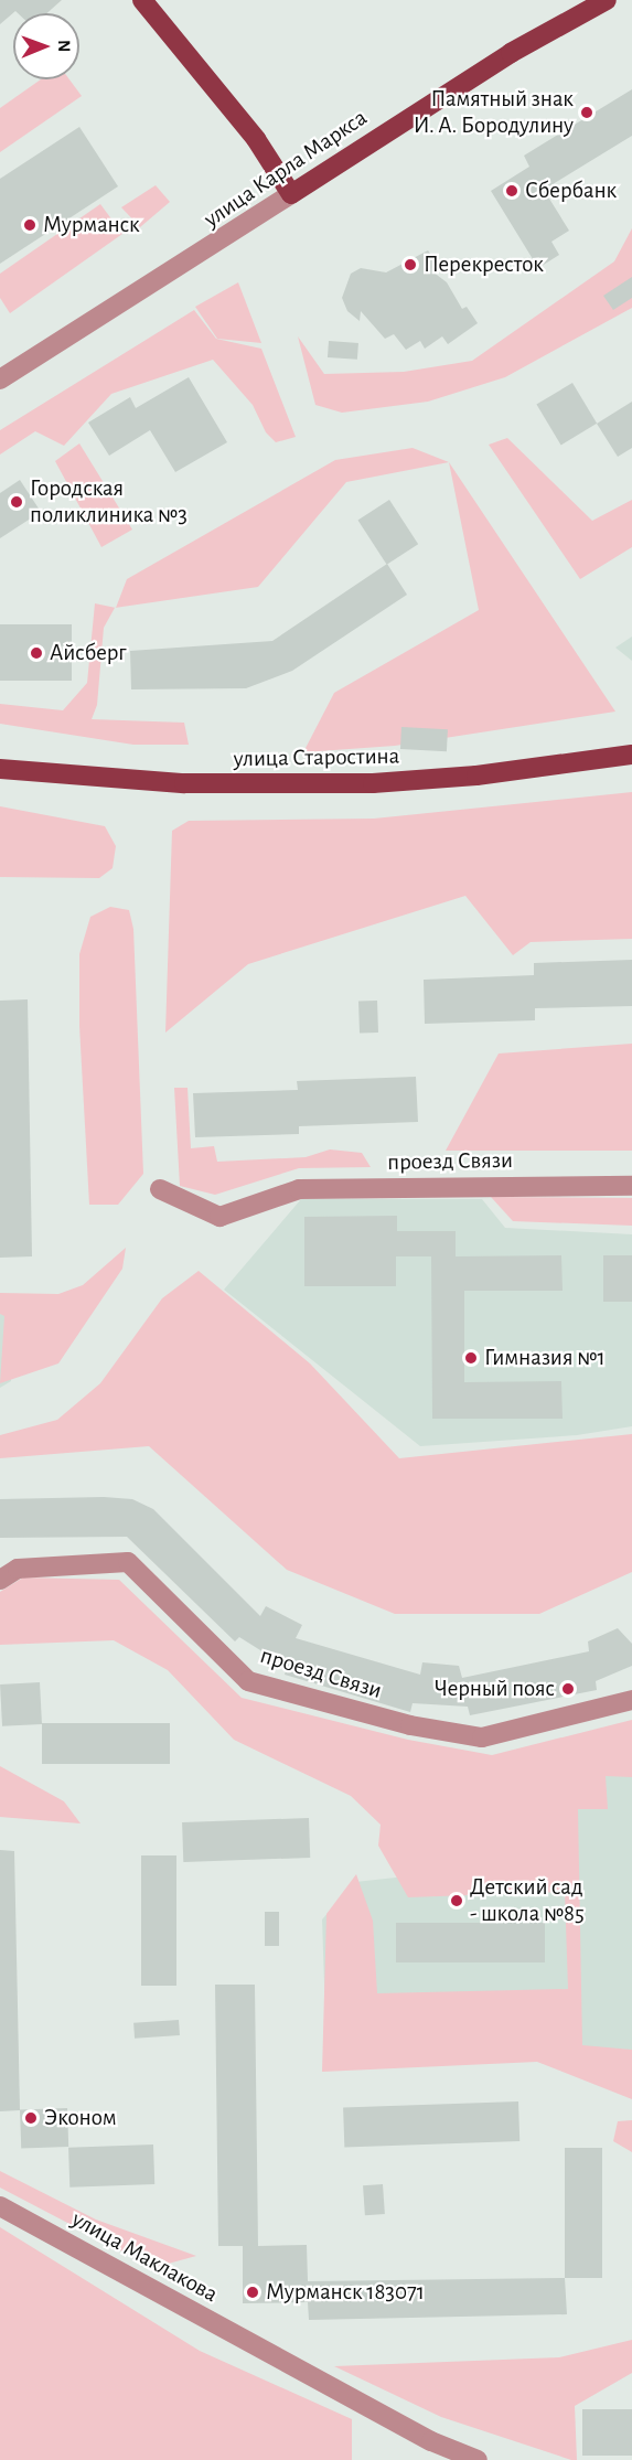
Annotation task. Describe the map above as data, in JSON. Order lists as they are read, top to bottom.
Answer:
{
  "streets": {
    "main road": ["улица Карла Маркса", "улица Старостина"],
    "street": ["проезд Связи", "улица Маклакова"]
  },
  "places": [
    "Памятный знак И. А. Бородулину",
    "Сбербанк",
    "Мурманск",
    "Перекресток",
    "Городская поликлиника №3",
    "Айсберг",
    "Гимназия №1",
    "Черный пояс",
    "Детский сад - школа №85",
    "Эконом",
    "Мурманск 183071"
  ],
  "north": "right"
}
